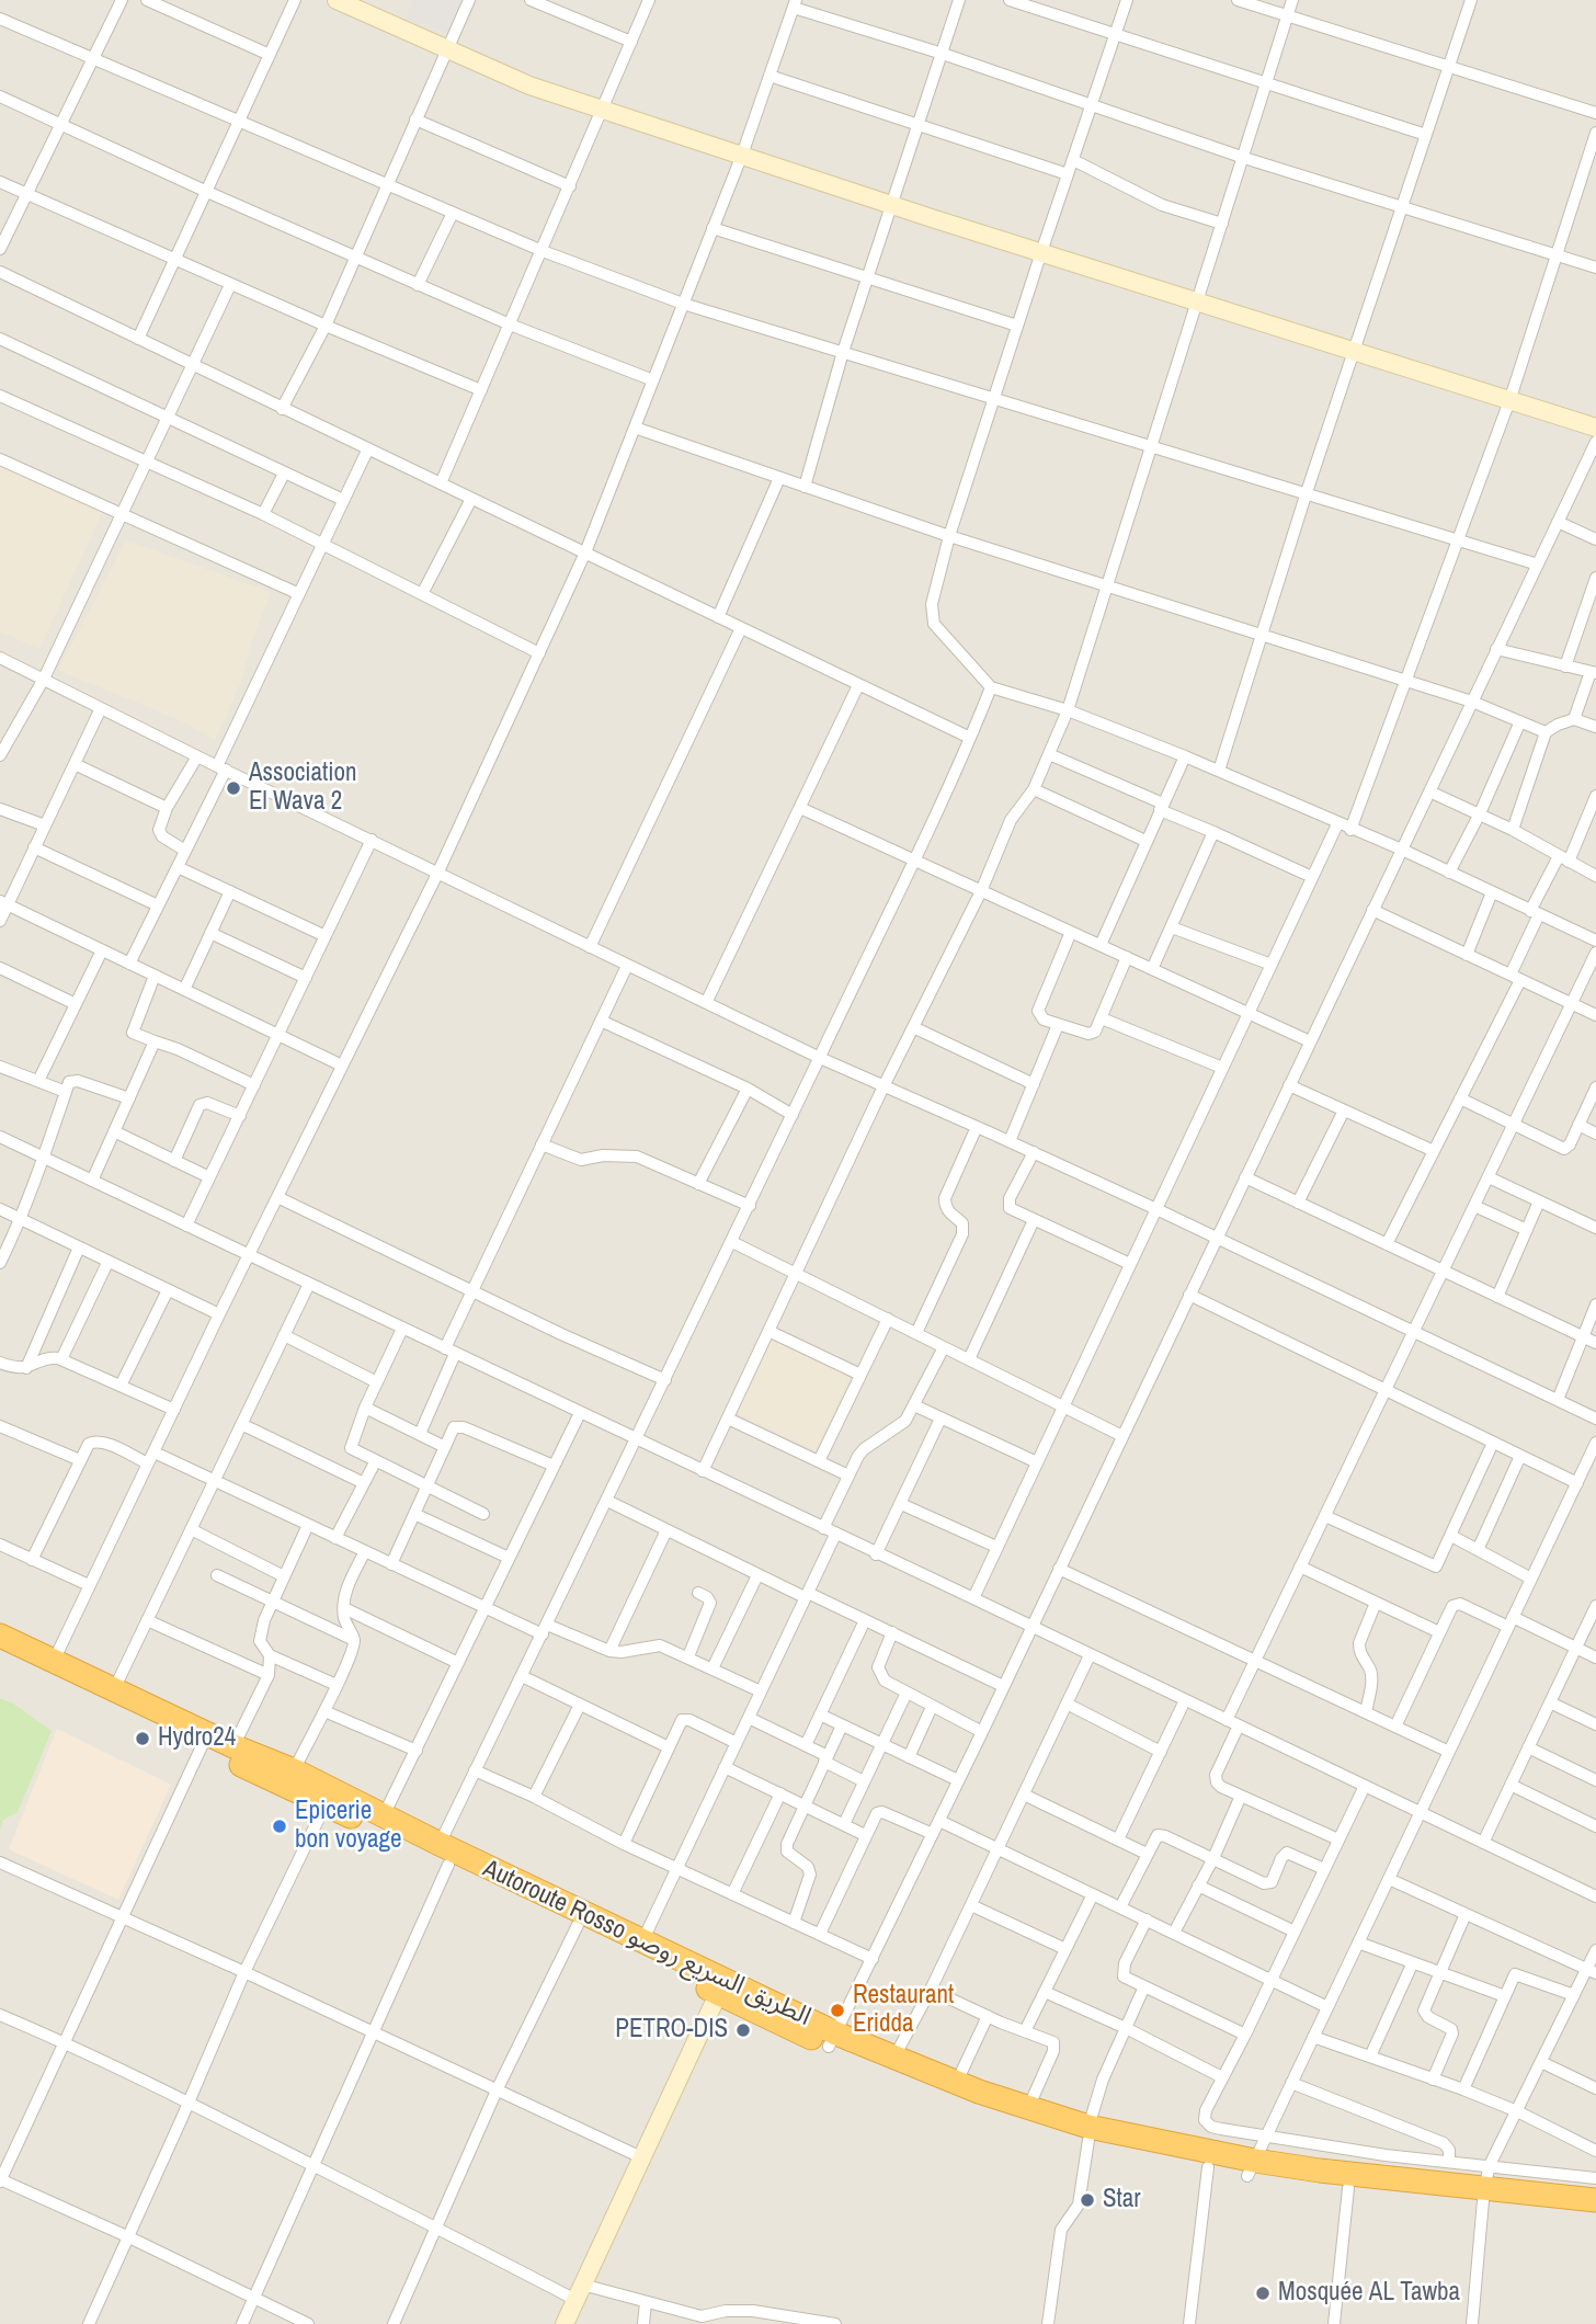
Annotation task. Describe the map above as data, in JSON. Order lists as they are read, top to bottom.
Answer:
{
  "streets": {
    "highway": ["Autoroute Rosso الطريق السريع روصو"]
  },
  "places": [
    "Association El Wava 2",
    "Hydro24",
    "Epicerie bon voyage",
    "Restaurant Eridda",
    "PETRO-DIS",
    "Star",
    "Mosquée AL Tawba"
  ]
}
